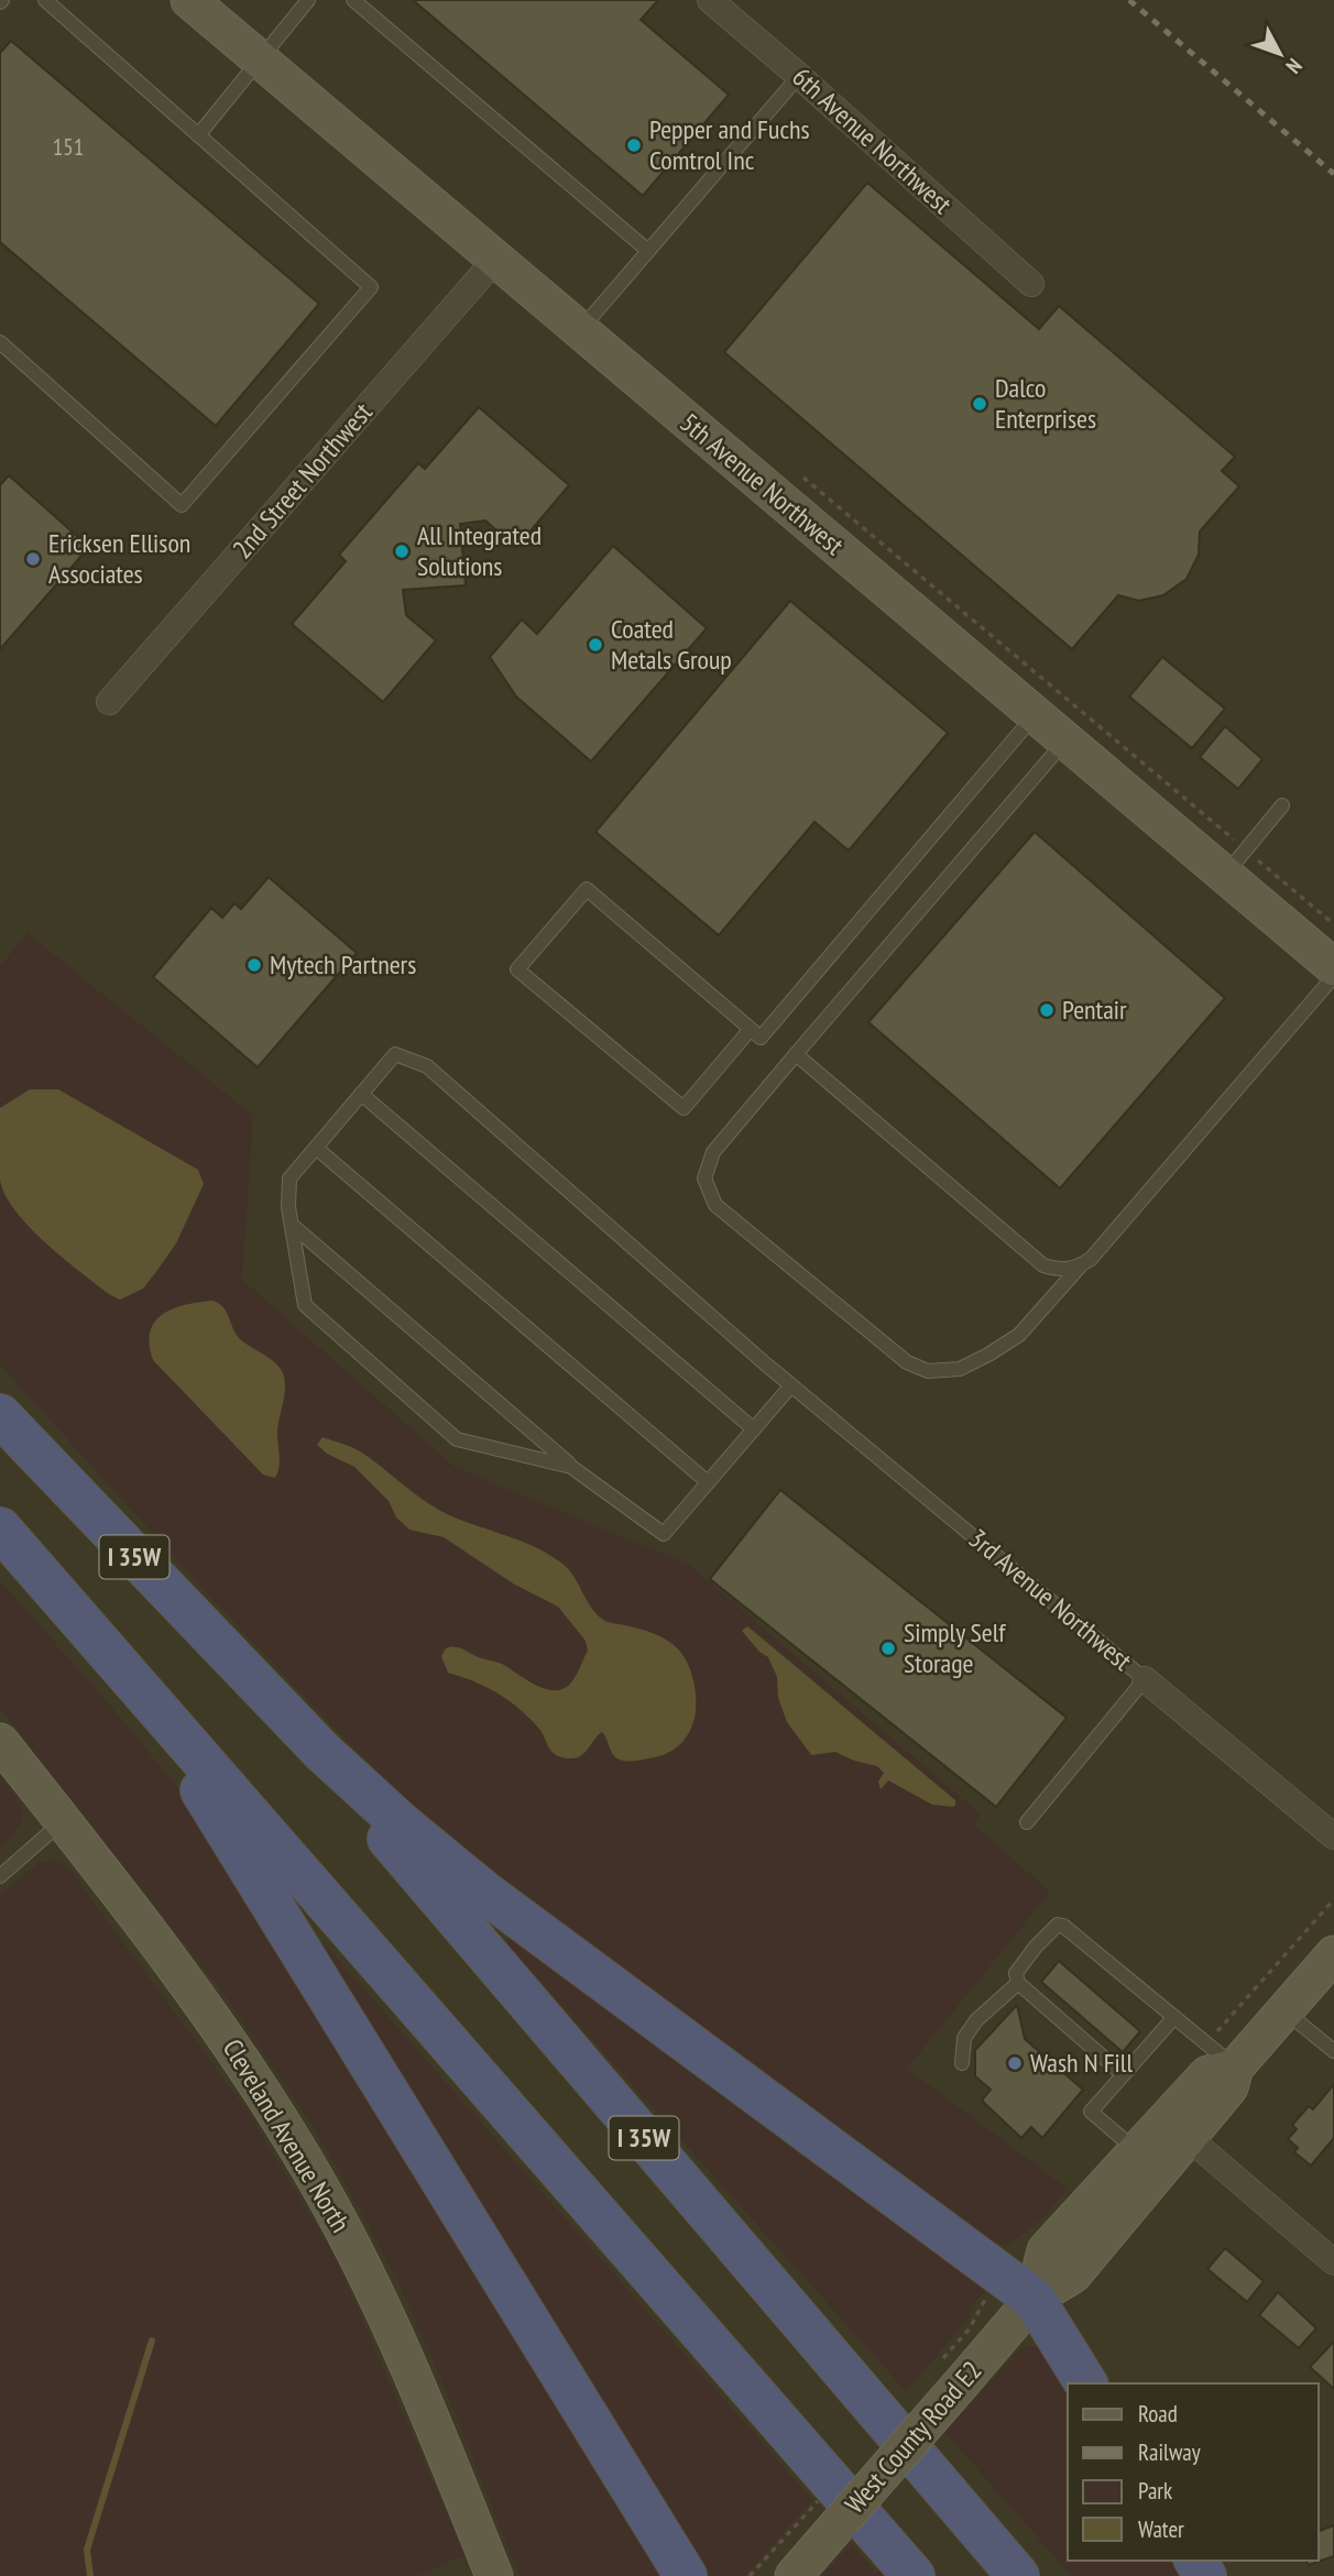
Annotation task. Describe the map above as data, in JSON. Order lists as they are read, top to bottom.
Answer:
{
  "streets": {
    "highway": ["I 35W"],
    "street": [
      "6th Avenue Northwest",
      "2nd Street Northwest",
      "5th Avenue Northwest",
      "3rd Avenue Northwest",
      "Cleveland Avenue North",
      "West County Road E2"
    ]
  },
  "crossings": [
    ["2nd Street Northwest", "5th Avenue Northwest"]
  ],
  "places": [
    "Pepper and Fuchs Comtrol Inc",
    "Dalco Enterprises",
    "All Integrated Solutions",
    "Ericksen Ellison Associates",
    "Coated Metals Group",
    "Mytech Partners",
    "Pentair",
    "Simply Self Storage",
    "Wash N Fill"
  ],
  "house_numbers": ["151"],
  "legend": [
    "Road",
    "Railway",
    "Park",
    "Water"
  ],
  "north": "bottom right"
}
